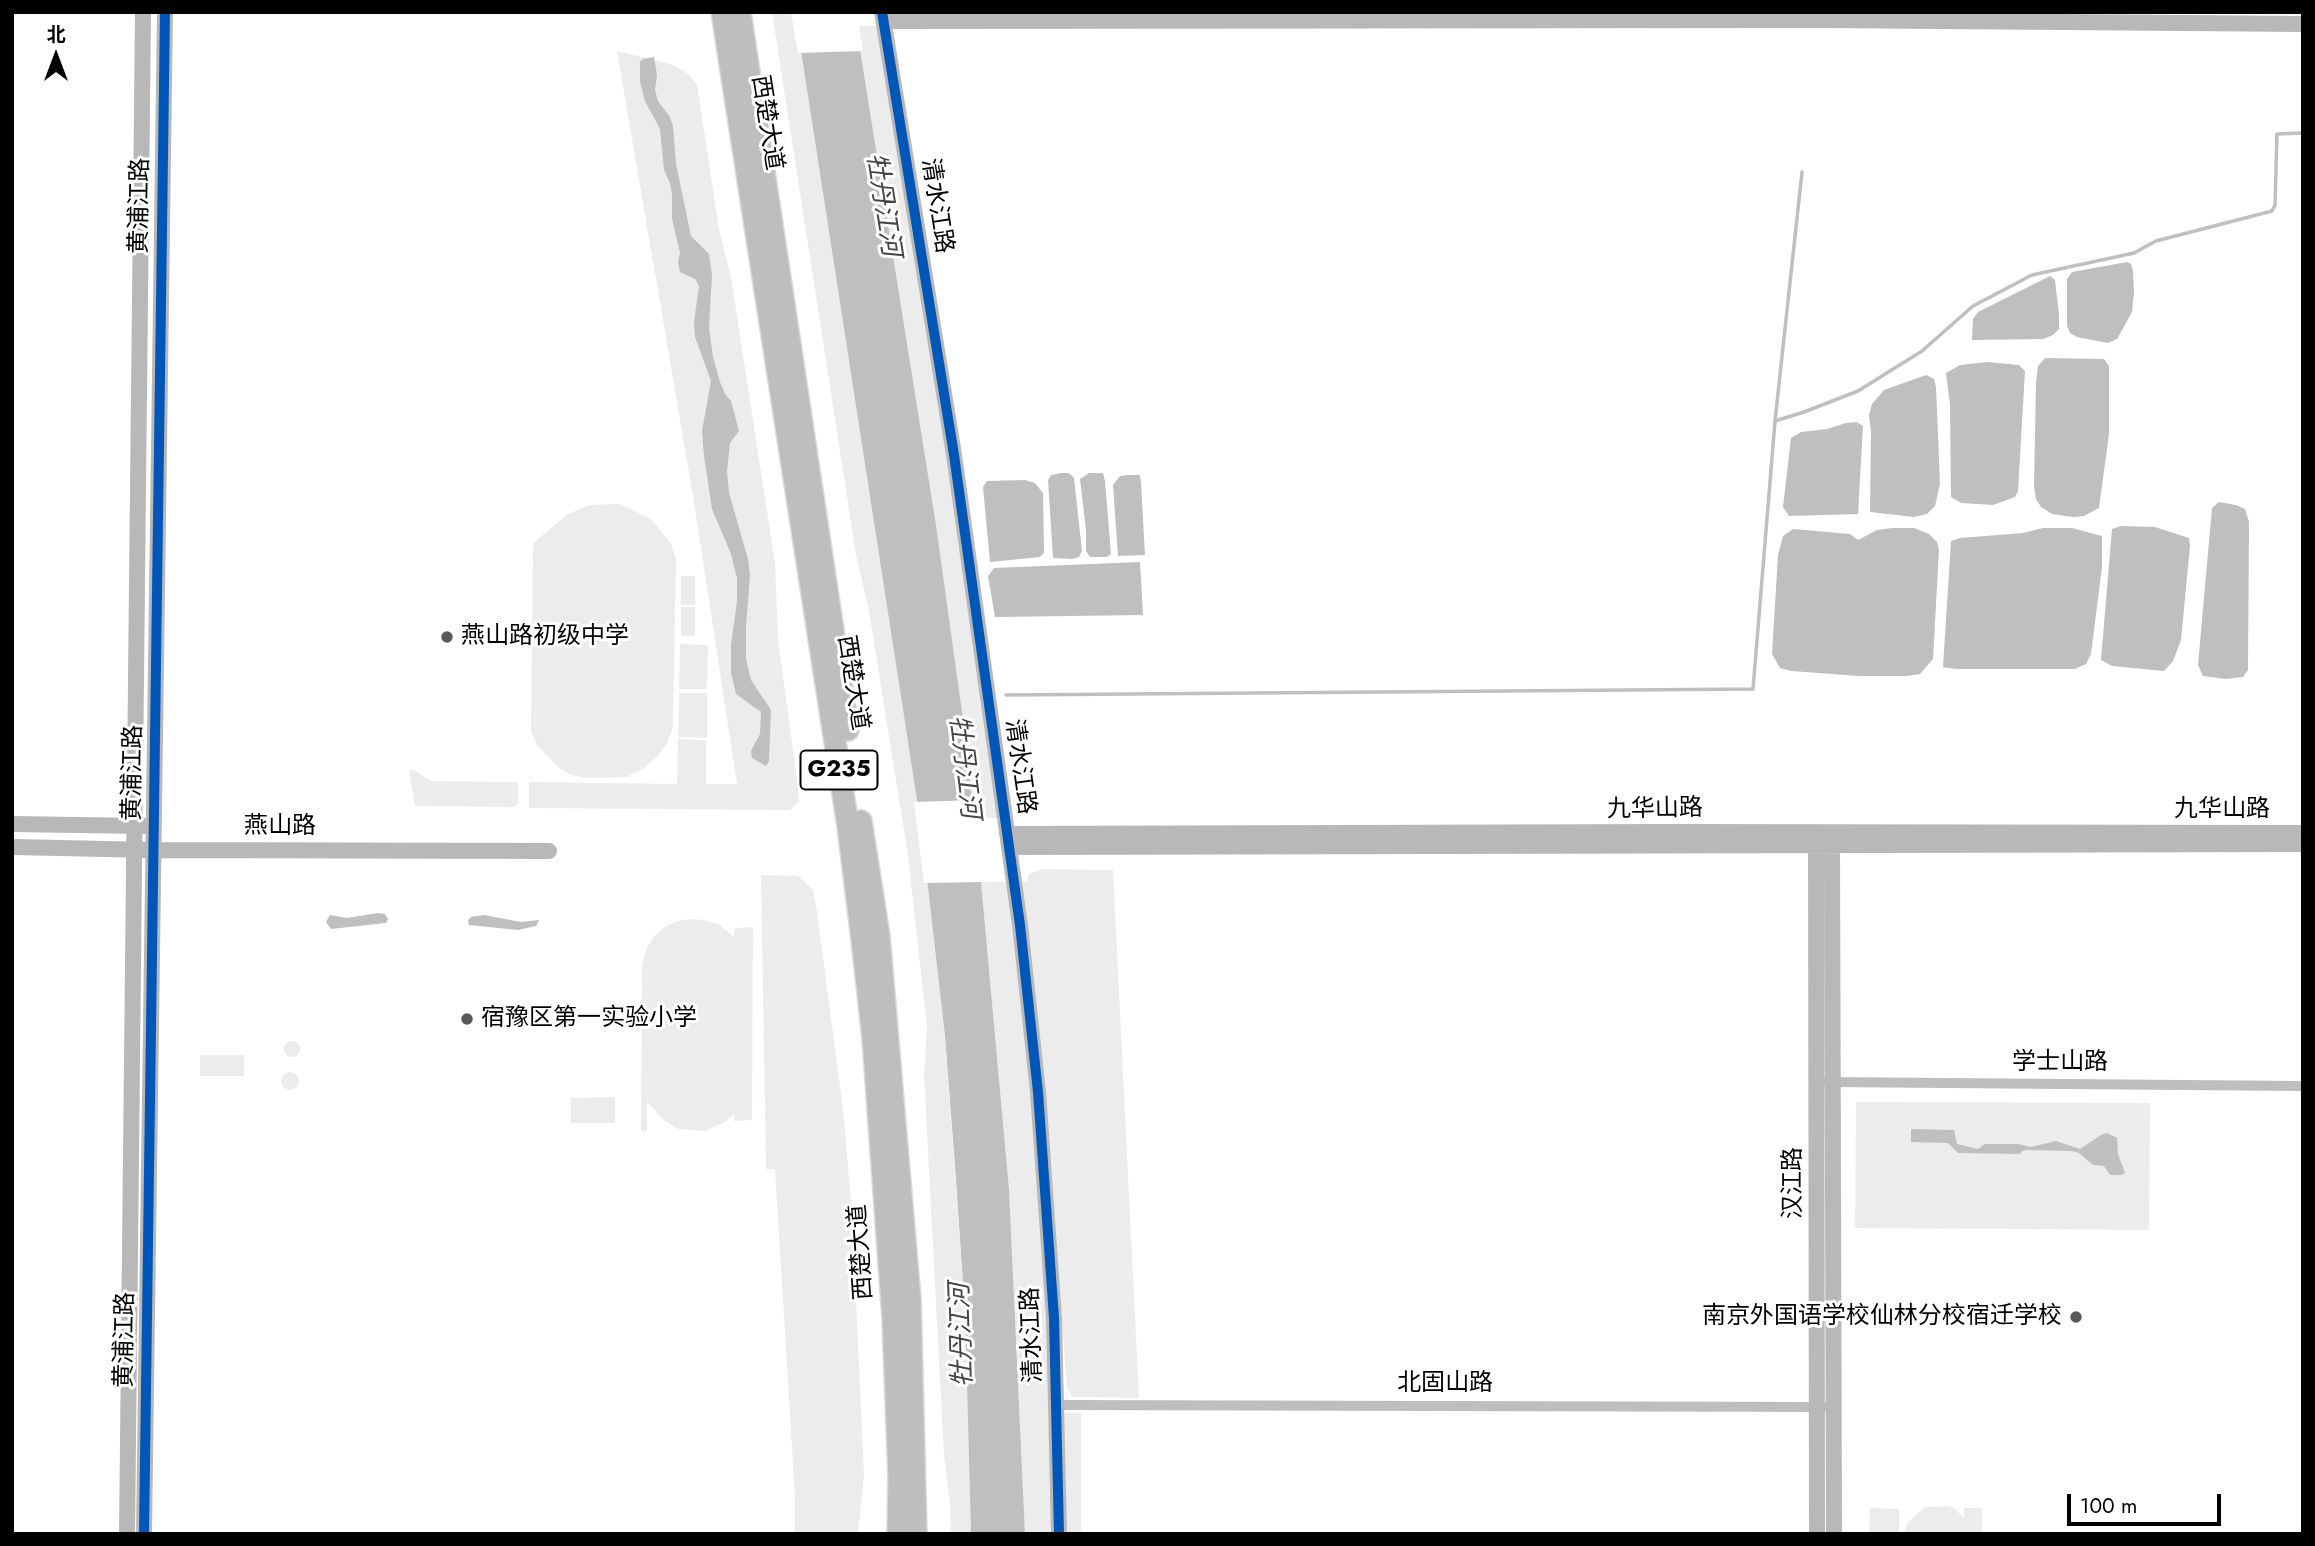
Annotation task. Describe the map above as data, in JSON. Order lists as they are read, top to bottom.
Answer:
{
  "streets": {
    "highway": ["西楚大道", "G235"],
    "street": [
      "黄浦江路",
      "清水江路",
      "九华山路",
      "燕山路",
      "学士山路",
      "汉江路",
      "北固山路"
    ]
  },
  "crossings": [
    ["黄浦江路", "燕山路"],
    ["清水江路", "九华山路"],
    ["清水江路", "北固山路"],
    ["九华山路", "汉江路"],
    ["学士山路", "汉江路"],
    ["汉江路", "北固山路"]
  ],
  "water": ["牡丹江河"],
  "places": ["燕山路初级中学", "宿豫区第一实验小学", "南京外国语学校仙林分校宿迁学校"],
  "scale_bar": "100 m",
  "north": "top"
}
